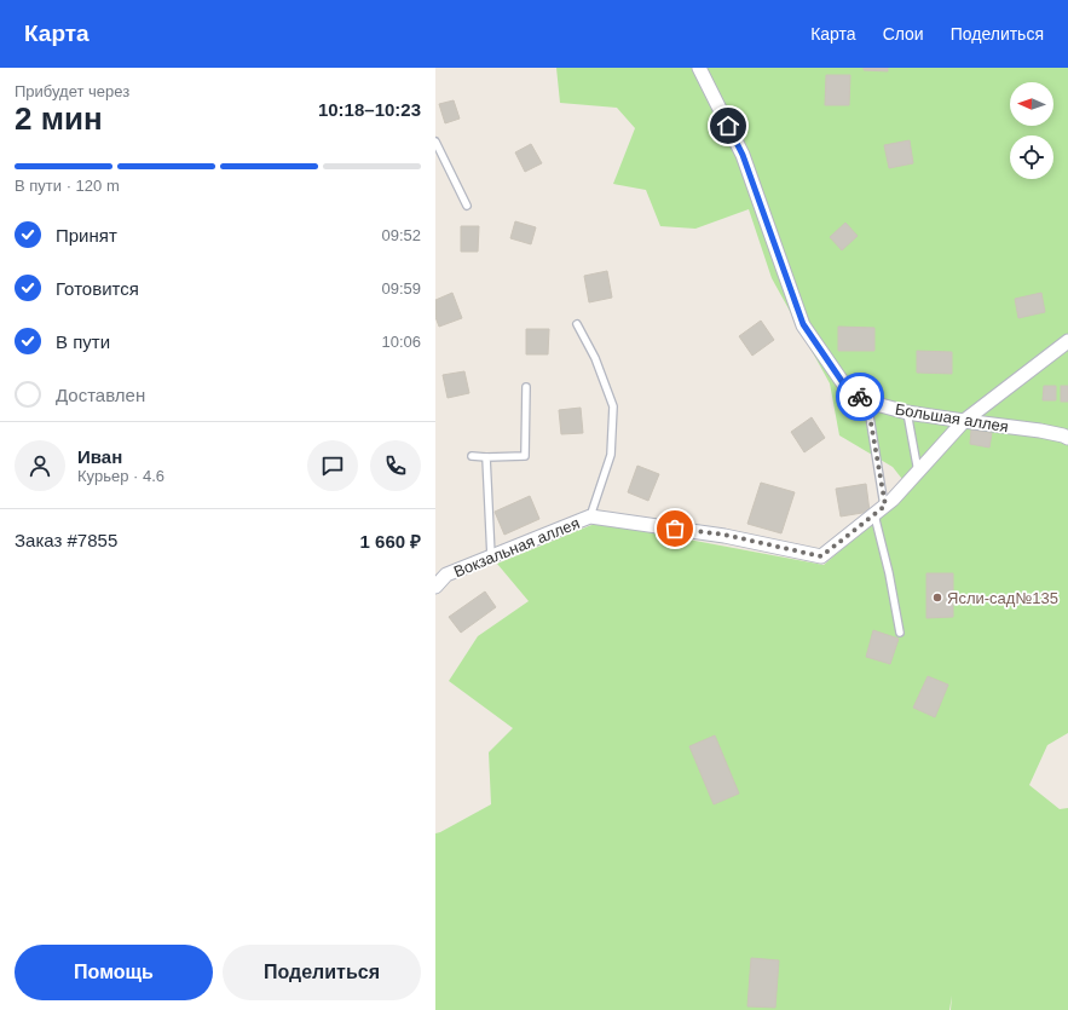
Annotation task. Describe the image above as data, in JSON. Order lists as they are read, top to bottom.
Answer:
{
  "streets": {
    "street": ["Большая аллея", "Вокзальная аллея"]
  },
  "crossings": [
    ["Большая аллея", "Вокзальная аллея"]
  ],
  "places": ["Ясли-сад№135"],
  "north": "left",
  "page": {
    "header": "Карта",
    "nav": ["Карта", "Слои", "Поделиться"],
    "heading": ["2 мин", "Прибудет через", "10:18–10:23"],
    "panel": [
      "Иван",
      "Курьер · 4.6",
      "Заказ #7855",
      "1 660 ₽"
    ],
    "bar": "В пути · 120 m",
    "list": [
      ["Принят", "09:52"],
      ["Готовится", "09:59"],
      ["В пути", "10:06"],
      "Доставлен"
    ],
    "buttons": ["Помощь", "Поделиться"]
  }
}
